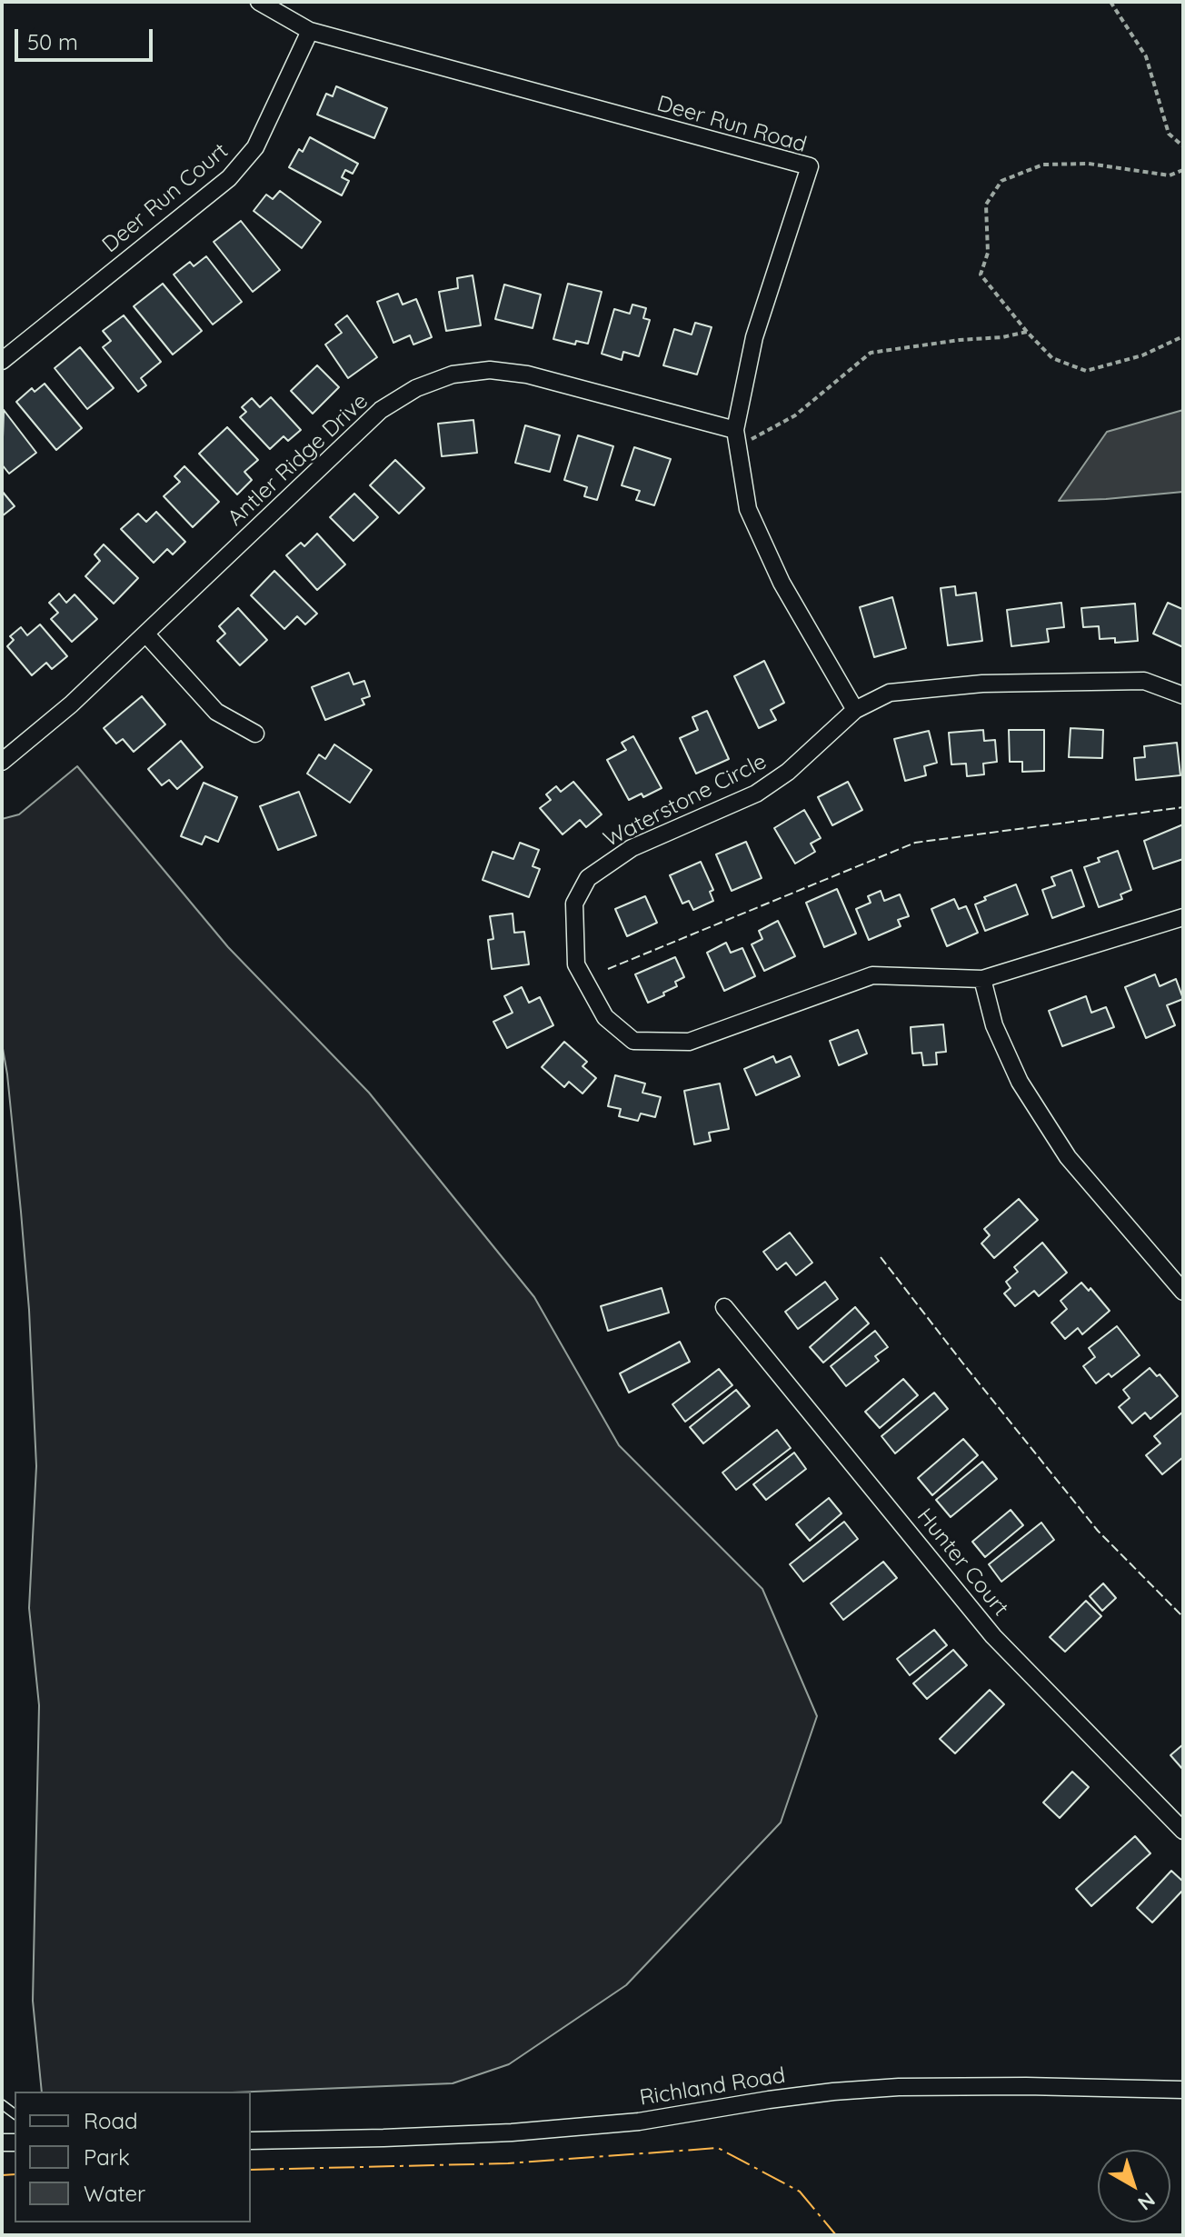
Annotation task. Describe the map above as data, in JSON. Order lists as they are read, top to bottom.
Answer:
{
  "streets": {
    "street": [
      "Deer Run Road",
      "Deer Run Court",
      "Antler Ridge Drive",
      "Waterstone Circle",
      "Hunter Court",
      "Richland Road"
    ]
  },
  "crossings": [
    ["Deer Run Road", "Deer Run Court"],
    ["Deer Run Road", "Antler Ridge Drive"],
    ["Deer Run Road", "Waterstone Circle"]
  ],
  "legend": ["Road", "Park", "Water"],
  "scale_bar": "50 m",
  "north": "bottom right"
}
